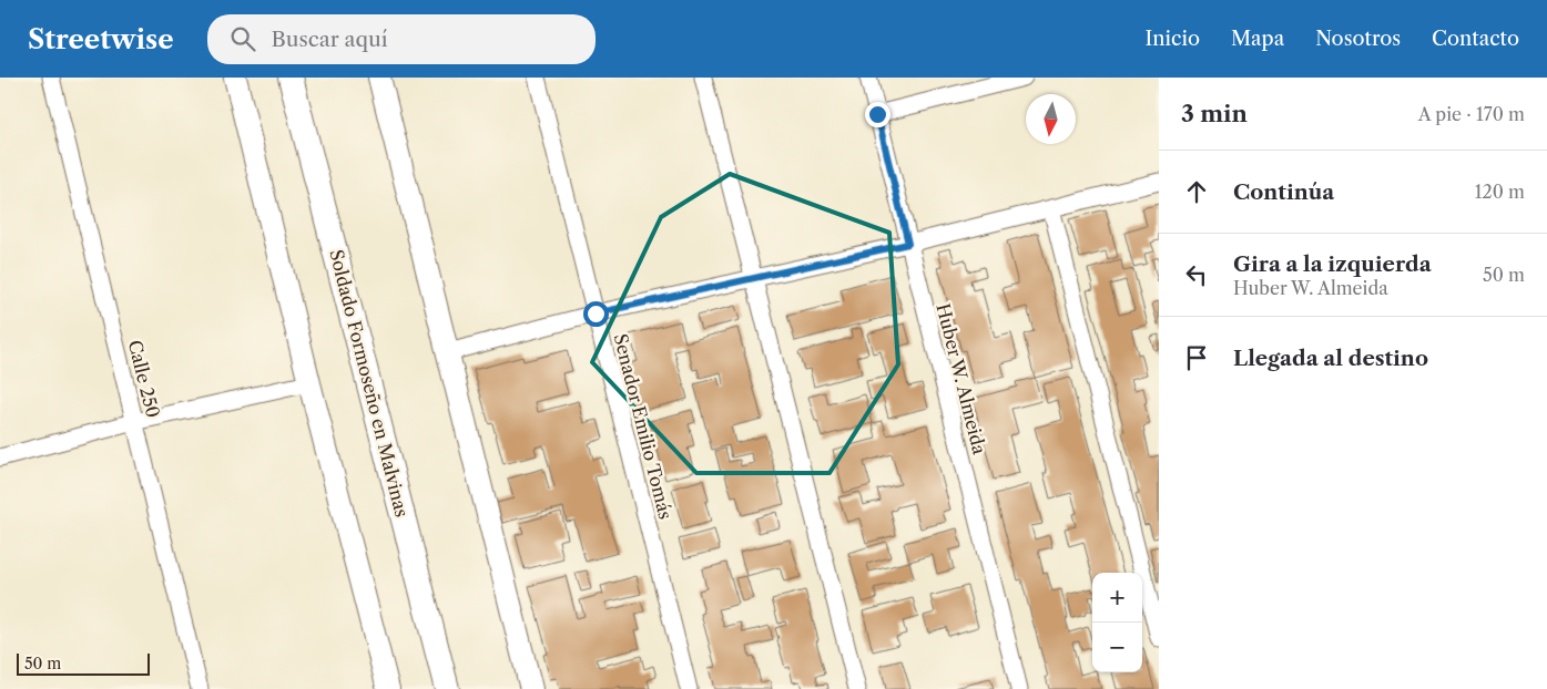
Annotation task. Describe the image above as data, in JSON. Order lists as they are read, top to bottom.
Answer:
{
  "streets": {
    "main road": ["Soldado Formoseño en Malvinas"],
    "street": ["Calle 250", "Huber W. Almeida", "Senador Emilio Tomás"]
  },
  "scale_bar": "50 m",
  "north": "bottom",
  "page": {
    "header": "Streetwise",
    "search": "Buscar aquí",
    "nav": [
      "Inicio",
      "Mapa",
      "Nosotros",
      "Contacto"
    ],
    "heading": ["3 min", "A pie · 170 m"],
    "list": [
      ["Continúa", "120 m"],
      ["Gira a la izquierda", "Huber W. Almeida", "50 m"],
      "Llegada al destino"
    ],
    "map_buttons": ["+", "−"],
    "scale": "50 m"
  }
}
